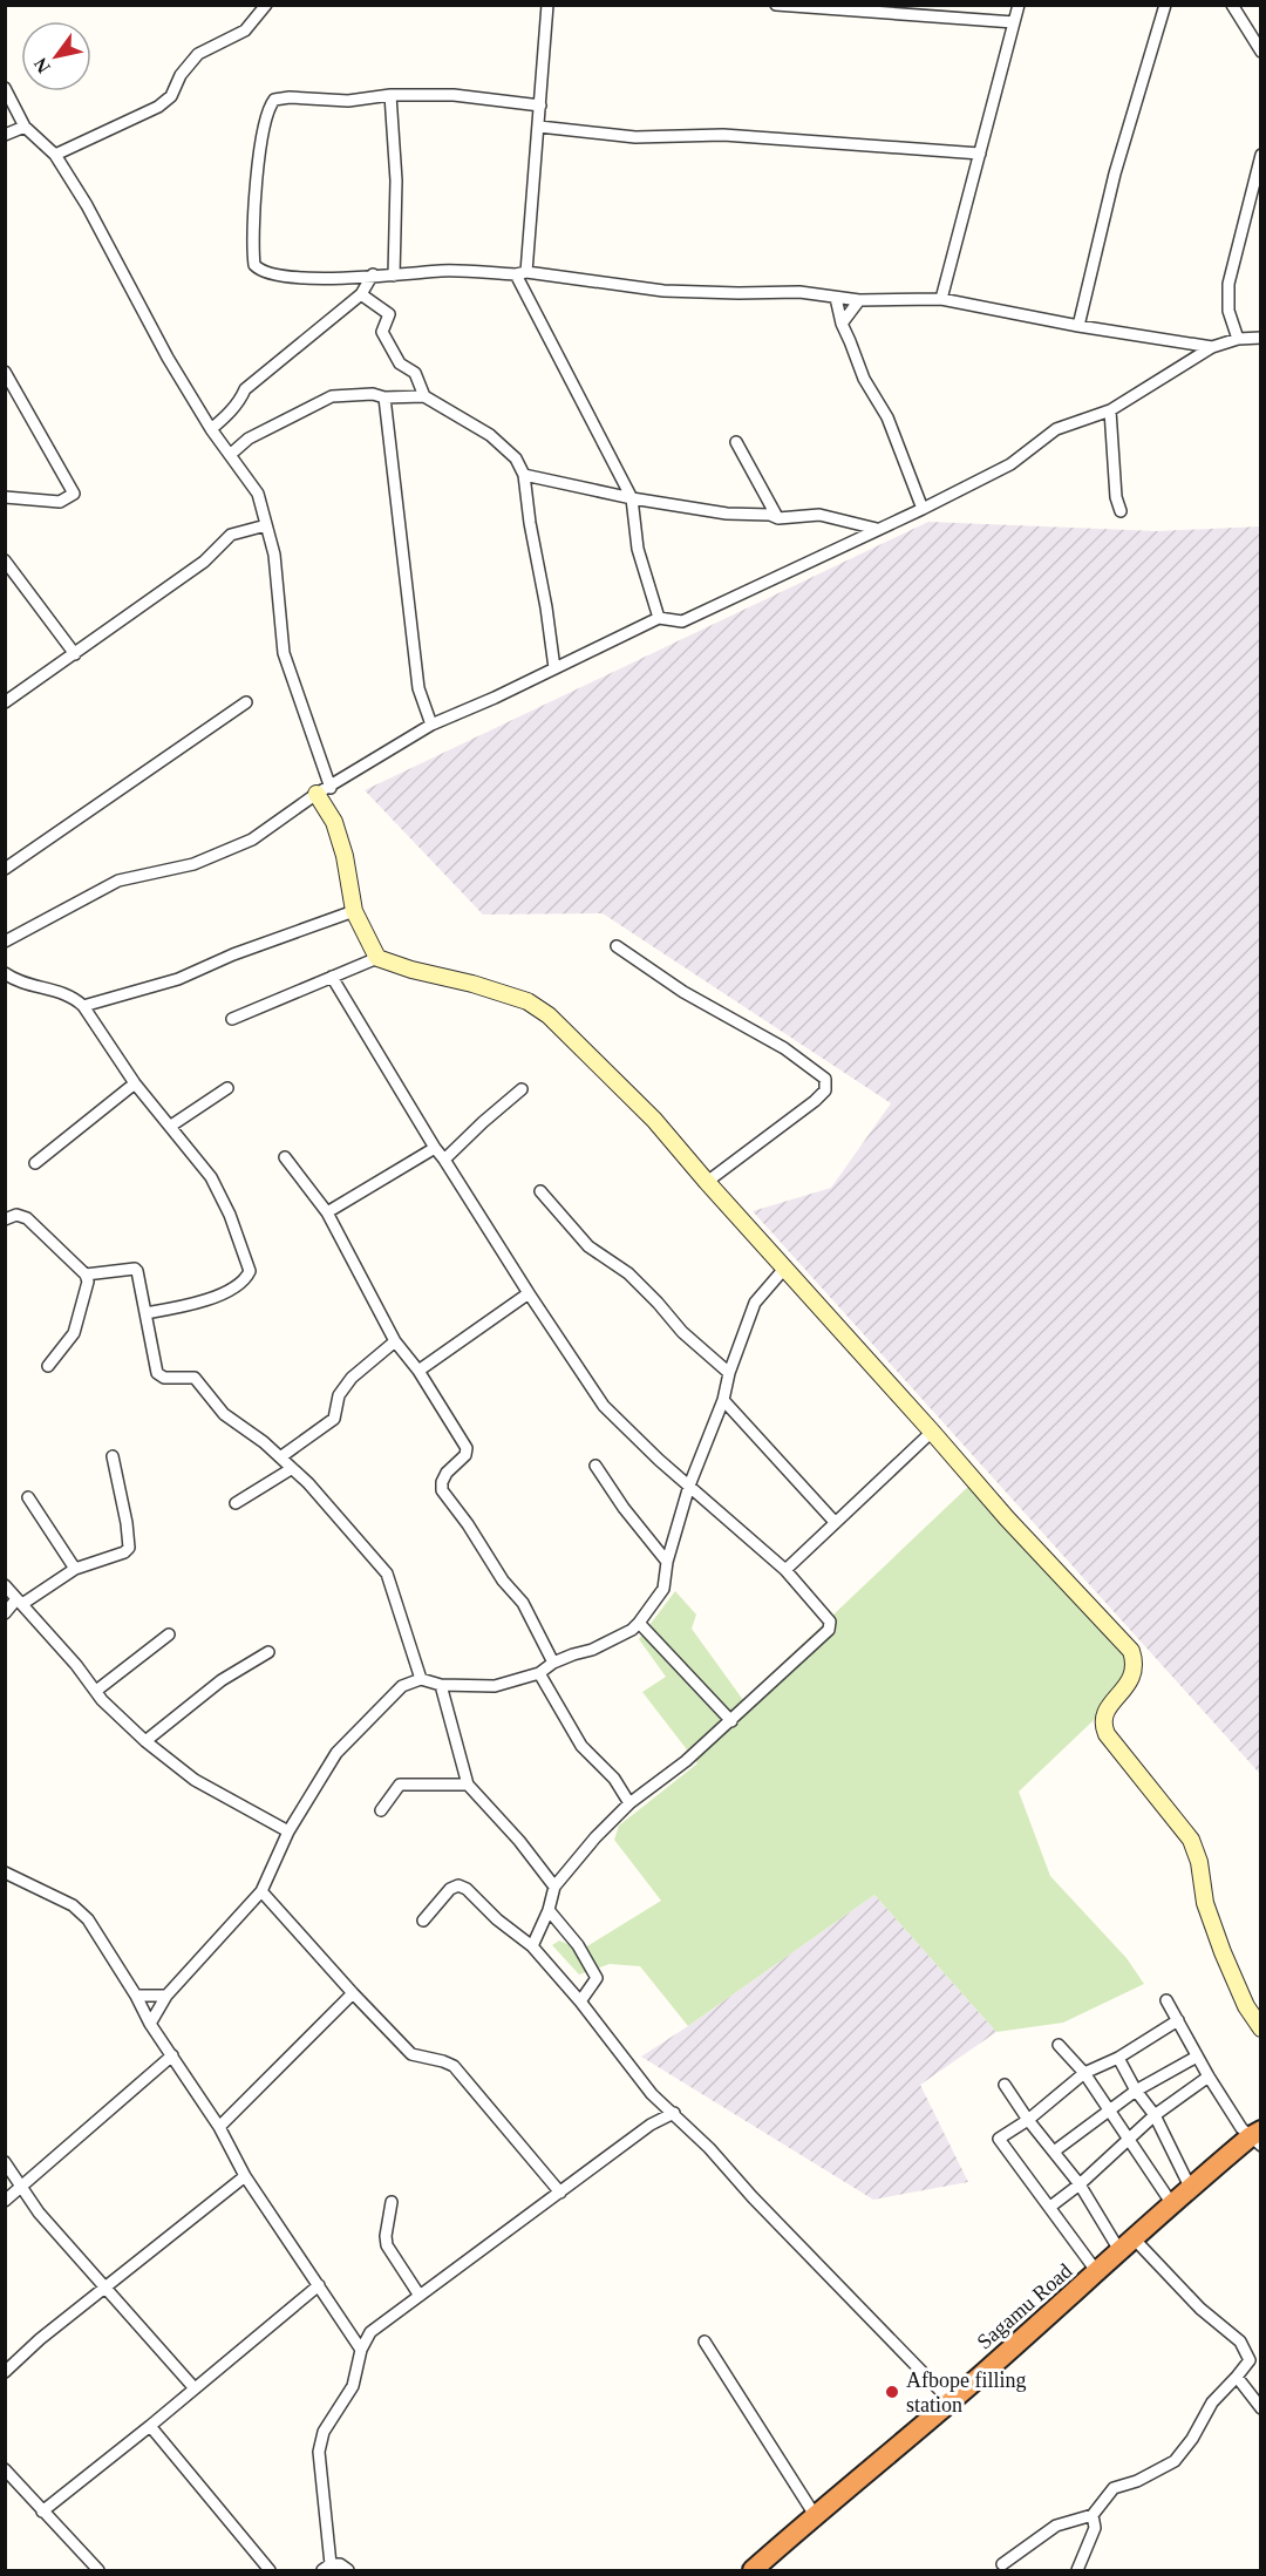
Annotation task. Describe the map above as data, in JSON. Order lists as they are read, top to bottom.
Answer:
{
  "streets": {
    "highway": ["Sagamu Road"]
  },
  "places": ["Afbope filling station"],
  "north": "bottom left"
}
